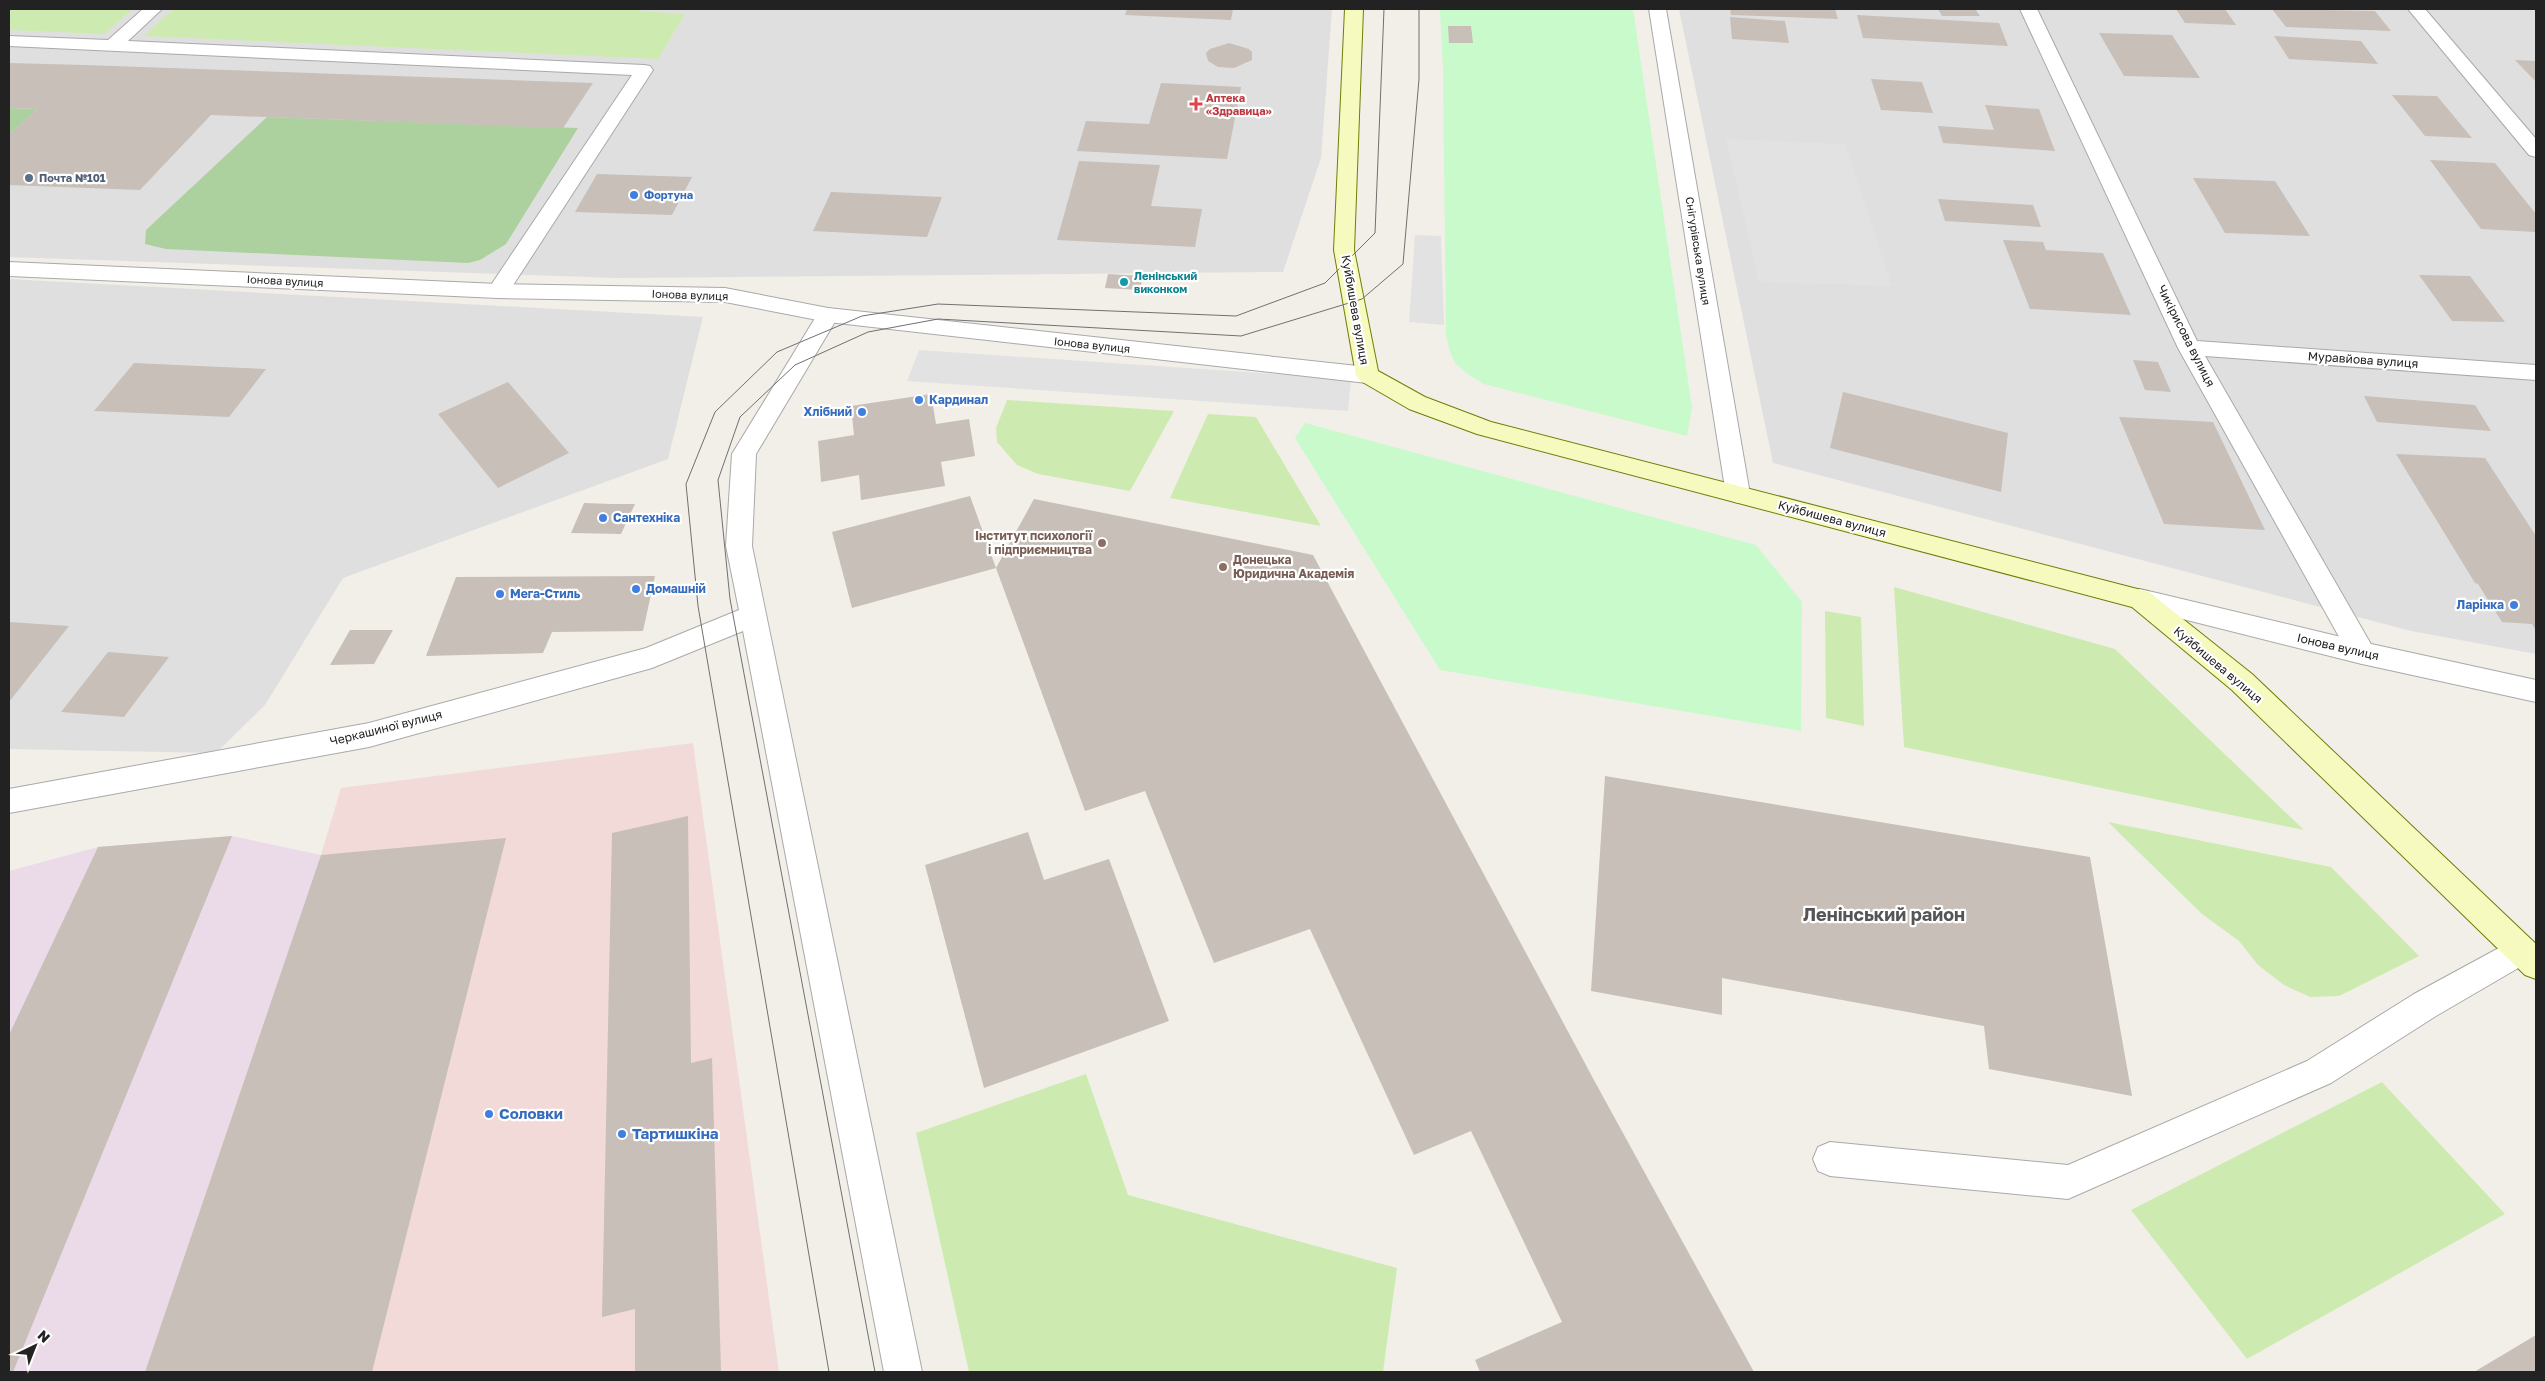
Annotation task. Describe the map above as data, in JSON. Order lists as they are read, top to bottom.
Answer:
{
  "streets": {
    "main road": ["Куйбишева вулиця"],
    "street": [
      "Снігурівська вулиця",
      "Іонова вулиця",
      "Чикірисова вулиця",
      "Муравйова вулиця",
      "Черкашиної вулиця"
    ]
  },
  "crossings": [
    ["Снігурівська вулиця", "Куйбишева вулиця"],
    ["Іонова вулиця", "Куйбишева вулиця"],
    ["Іонова вулиця", "Чикірисова вулиця"],
    ["Чикірисова вулиця", "Муравйова вулиця"]
  ],
  "districts": ["Ленінський район"],
  "places": {
    "health": ["Аптека «Здравица»"],
    "other": [
      "Почта №101",
      "Фортуна",
      "Ленінський виконком",
      "Кардинал",
      "Хлібний",
      "Сантехніка",
      "Інститут психології і підприємництва",
      "Донецька Юридична Академія",
      "Домашній",
      "Мега-Стиль",
      "Ларінка",
      "Соловки",
      "Тартишкіна"
    ]
  },
  "north": "top right"
}
